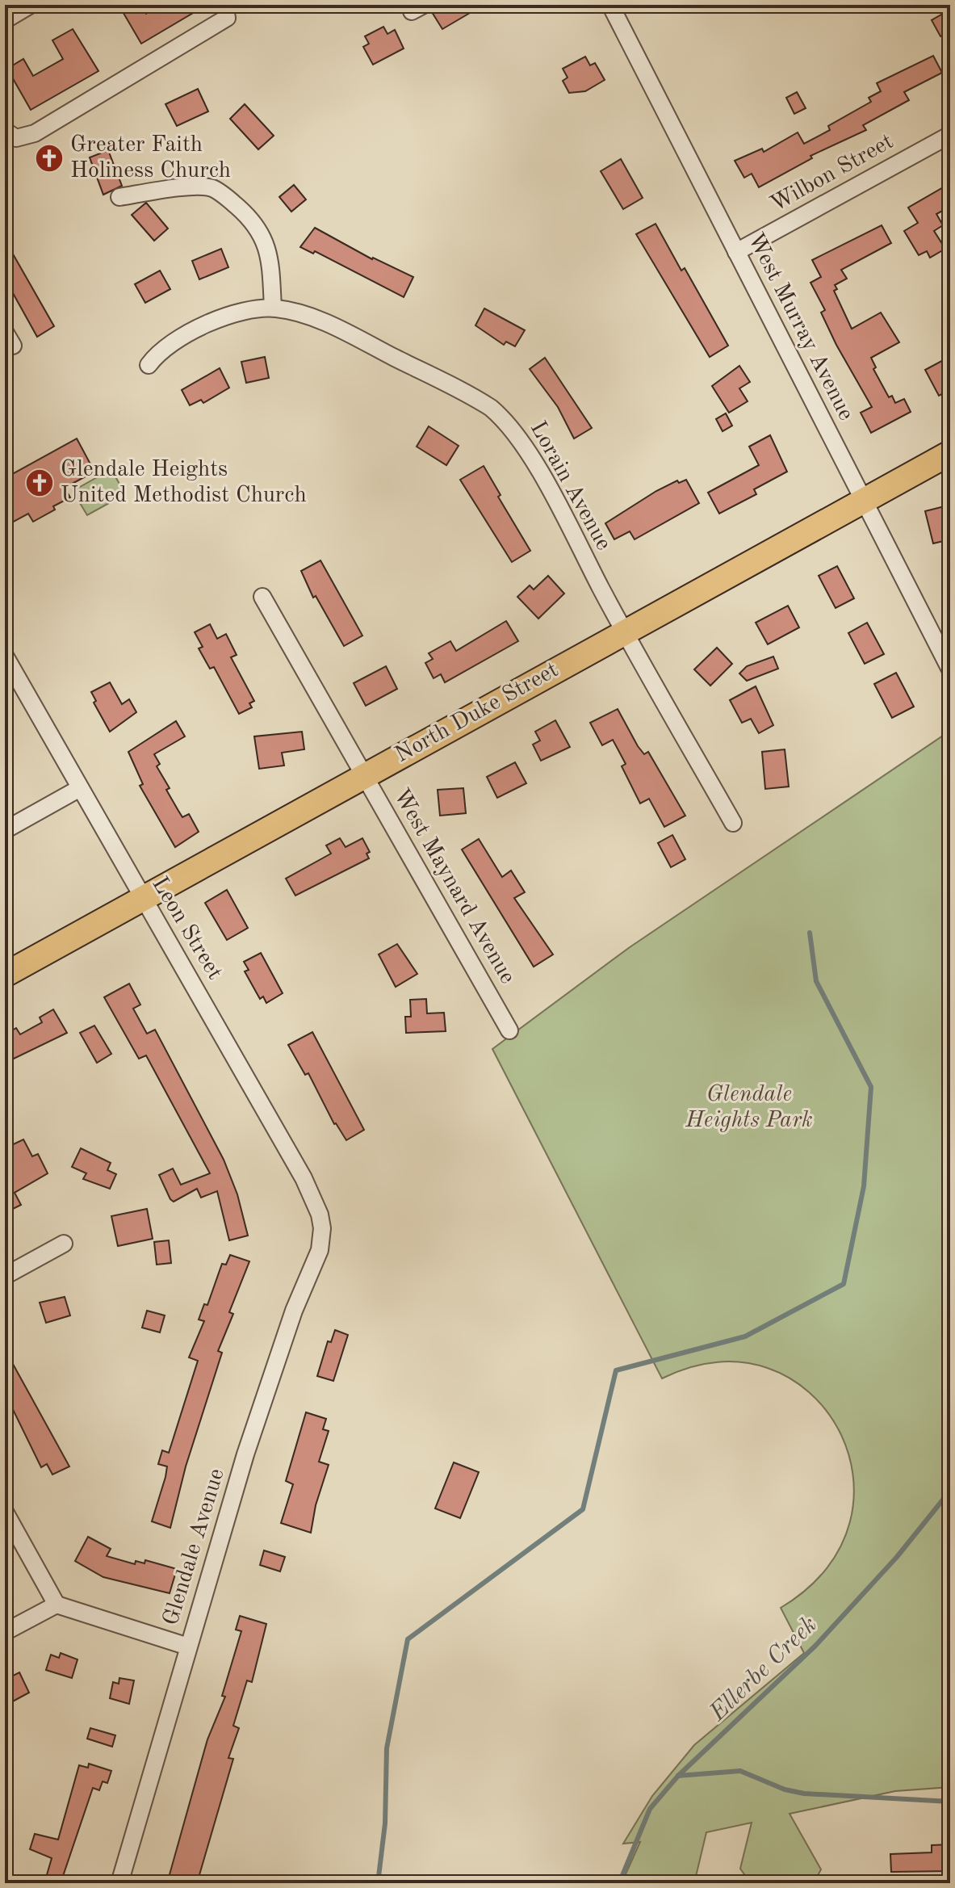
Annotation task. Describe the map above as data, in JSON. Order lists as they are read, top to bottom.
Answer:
{
  "streets": {
    "highway": ["North Duke Street"],
    "street": [
      "Wilbon Street",
      "West Murray Avenue",
      "Lorain Avenue",
      "West Maynard Avenue",
      "Leon Street",
      "Glendale Avenue"
    ]
  },
  "crossings": [
    ["Wilbon Street", "West Murray Avenue"],
    ["West Murray Avenue", "North Duke Street"],
    ["Lorain Avenue", "North Duke Street"],
    ["North Duke Street", "West Maynard Avenue"],
    ["North Duke Street", "Leon Street"],
    ["Leon Street", "Glendale Avenue"]
  ],
  "water": ["Ellerbe Creek"],
  "parks": ["Glendale Heights Park"],
  "places": {
    "church": ["Greater Faith Holiness Church", "Glendale Heights United Methodist Church"]
  }
}
